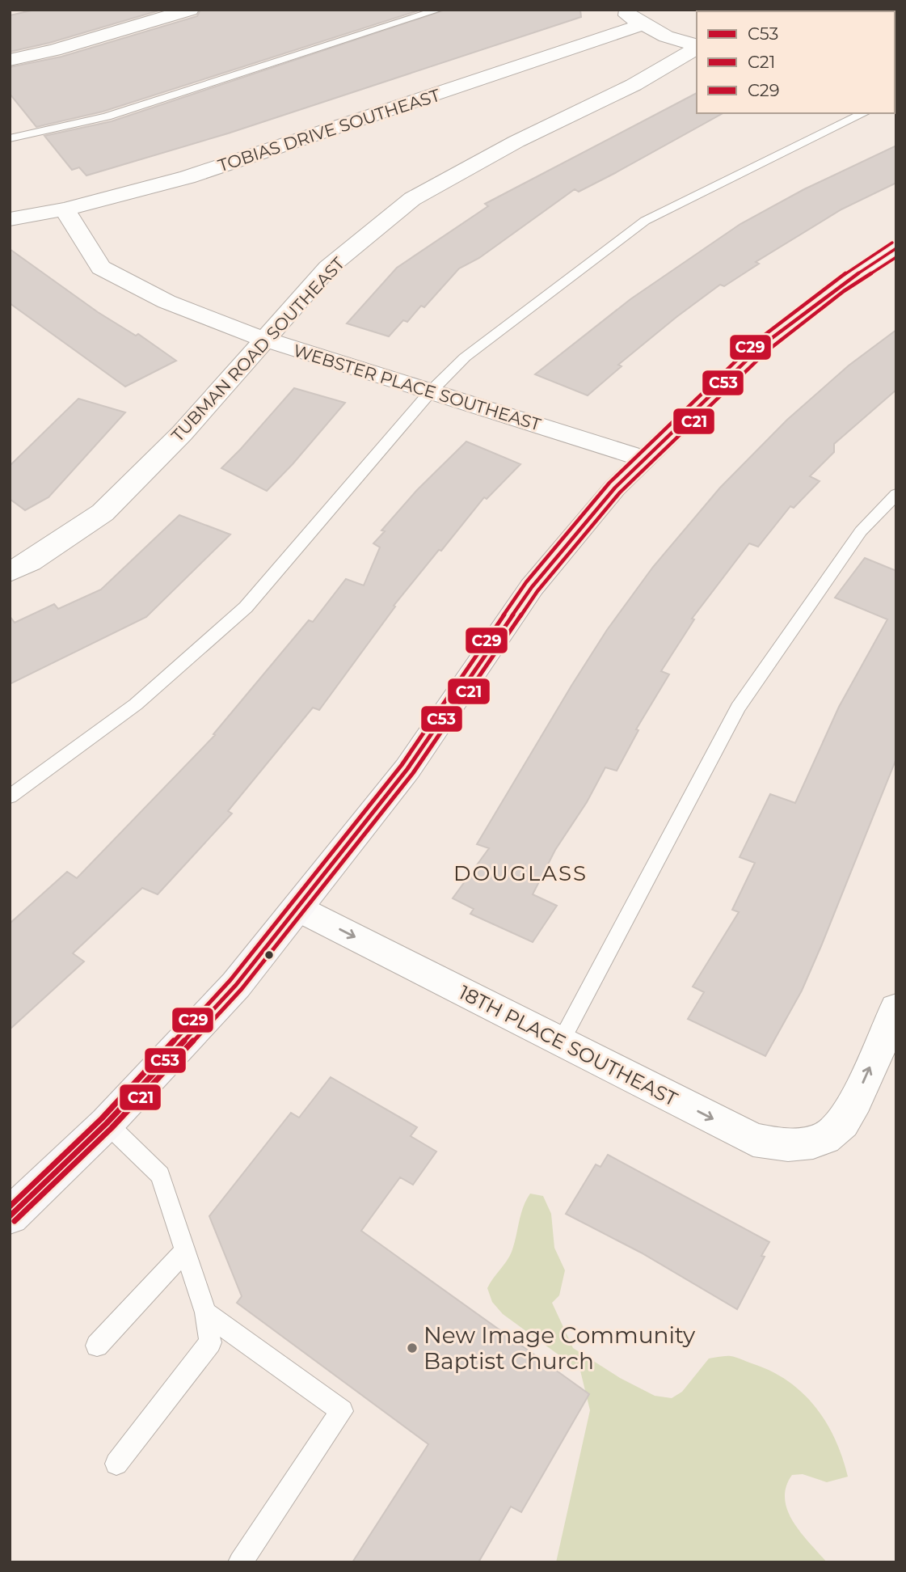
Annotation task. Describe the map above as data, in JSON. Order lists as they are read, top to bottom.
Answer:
{
  "streets": {
    "street": [
      "TOBIAS DRIVE SOUTHEAST",
      "TUBMAN ROAD SOUTHEAST",
      "WEBSTER PLACE SOUTHEAST",
      "18TH PLACE SOUTHEAST"
    ]
  },
  "crossings": [
    ["TOBIAS DRIVE SOUTHEAST", "WEBSTER PLACE SOUTHEAST"],
    ["TUBMAN ROAD SOUTHEAST", "WEBSTER PLACE SOUTHEAST"]
  ],
  "one_way": ["18TH PLACE SOUTHEAST"],
  "districts": ["DOUGLASS"],
  "places": ["New Image Community Baptist Church"],
  "lines": ["transit line C29", "transit line C53", "transit line C21"],
  "legend": ["C53", "C21", "C29"]
}
